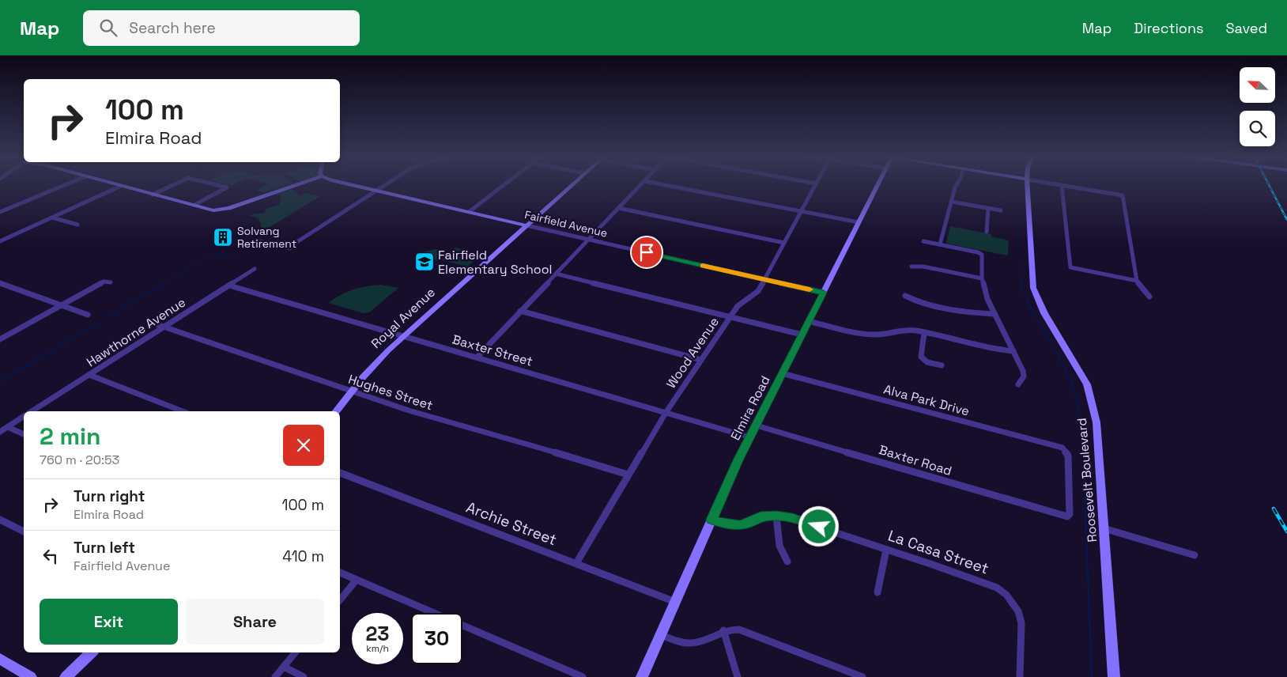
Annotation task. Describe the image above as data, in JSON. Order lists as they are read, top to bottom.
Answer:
{
  "streets": {
    "street": [
      "Fairfield Avenue",
      "Royal Avenue",
      "Hawthorne Avenue",
      "Baxter Street",
      "Wood Avenue",
      "Hughes Street",
      "Alva Park Drive",
      "Elmira Road",
      "Baxter Road",
      "Roosevelt Boulevard",
      "Archie Street",
      "La Casa Street"
    ]
  },
  "crossings": [
    ["Fairfield Avenue", "Royal Avenue"],
    ["Fairfield Avenue", "Wood Avenue"],
    ["Fairfield Avenue", "Elmira Road"],
    ["Royal Avenue", "Baxter Street"],
    ["Royal Avenue", "Hughes Street"],
    ["Hawthorne Avenue", "Baxter Street"],
    ["Hawthorne Avenue", "Hughes Street"],
    ["Baxter Street", "Wood Avenue"],
    ["Baxter Street", "Elmira Road"],
    ["Wood Avenue", "Hughes Street"],
    ["Wood Avenue", "Archie Street"],
    ["Alva Park Drive", "Elmira Road"],
    ["Alva Park Drive", "Baxter Road"],
    ["Elmira Road", "Baxter Road"],
    ["Elmira Road", "Archie Street"],
    ["Elmira Road", "La Casa Street"]
  ],
  "places": {
    "building": ["Solvang Retirement"],
    "school or university": ["Fairfield Elementary School"]
  },
  "north": "top left",
  "page": {
    "header": "Map",
    "search": "Search here",
    "nav": ["Map", "Directions", "Saved"],
    "turn": ["100 m", "Elmira Road"],
    "heading": ["2 min", "760 m · 20:53"],
    "list": [
      {
        "name": "Turn right",
        "note": "Elmira Road",
        "value": "100 m"
      },
      {
        "name": "Turn left",
        "note": "Fairfield Avenue",
        "value": "410 m"
      }
    ],
    "buttons": ["Exit", "Share"],
    "speed": "23 km/h",
    "limit": "30"
  }
}
